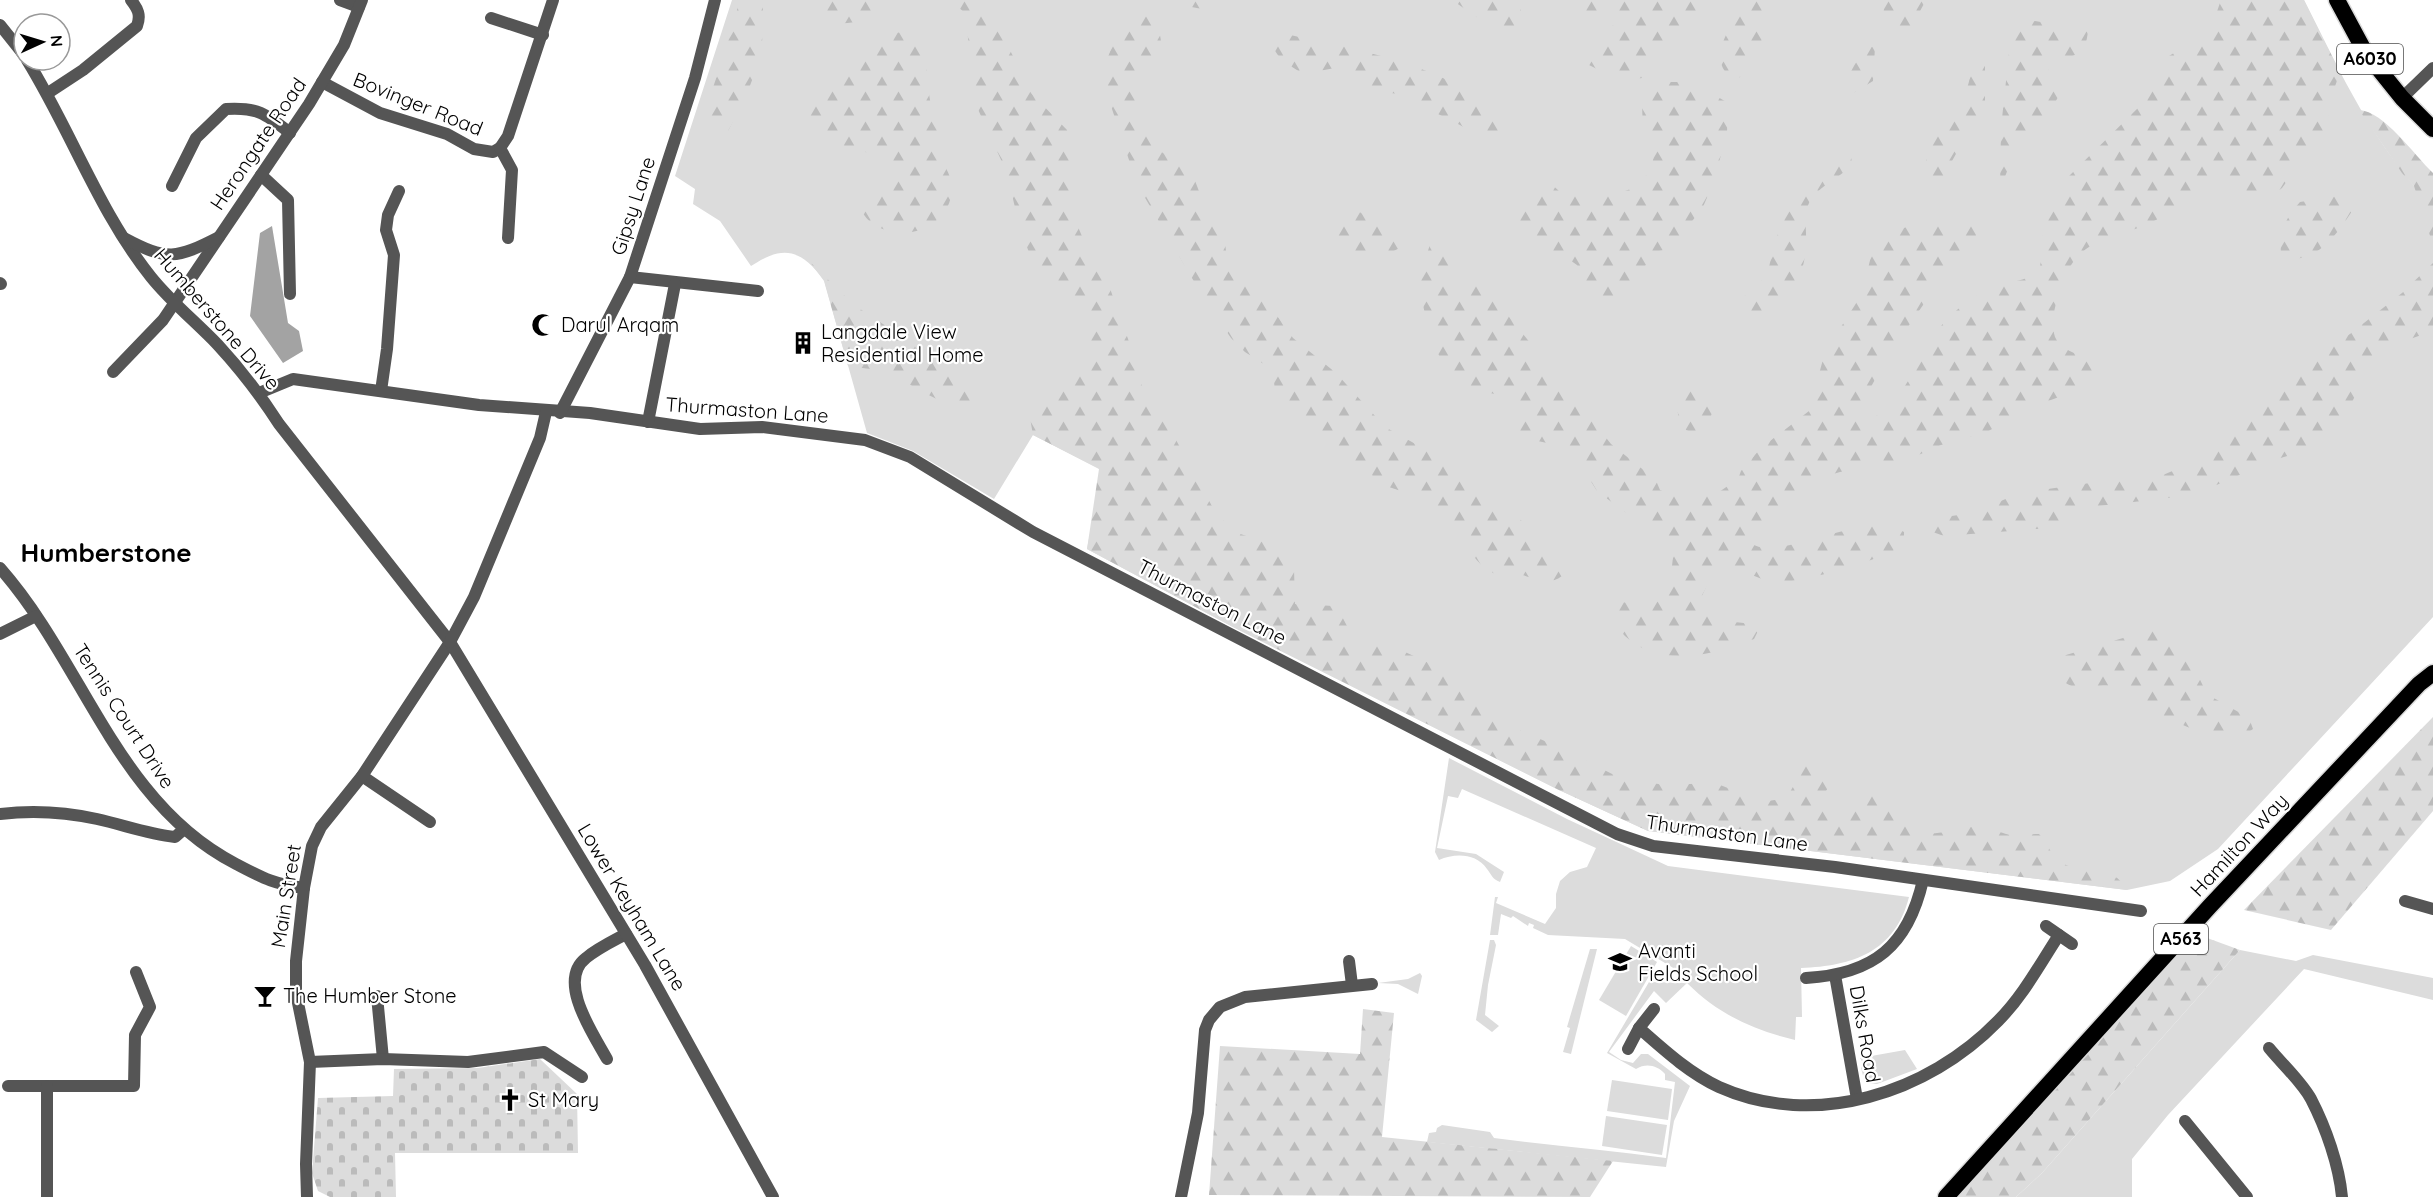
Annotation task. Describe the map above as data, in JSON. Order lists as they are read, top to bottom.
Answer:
{
  "streets": {
    "highway": ["A6030", "Hamilton Way", "A563"],
    "street": [
      "Bovinger Road",
      "Herongate Road",
      "Gipsy Lane",
      "Humberstone Drive",
      "Thurmaston Lane",
      "Tennis Court Drive",
      "Main Street",
      "Lower Keyham Lane",
      "Dilks Road"
    ]
  },
  "crossings": [
    ["Bovinger Road", "Herongate Road"],
    ["Herongate Road", "Humberstone Drive"],
    ["Gipsy Lane", "Thurmaston Lane"],
    ["Humberstone Drive", "Thurmaston Lane"],
    ["Humberstone Drive", "Main Street"],
    ["Humberstone Drive", "Lower Keyham Lane"],
    ["Tennis Court Drive", "Main Street"],
    ["Main Street", "Lower Keyham Lane"]
  ],
  "districts": ["Humberstone"],
  "places": {
    "mosque": ["Darul Arqam"],
    "building": ["Langdale View Residential Home"],
    "school or university": ["Avanti Fields School"],
    "bar": ["The Humber Stone"],
    "church": ["St Mary"]
  },
  "north": "right"
}
